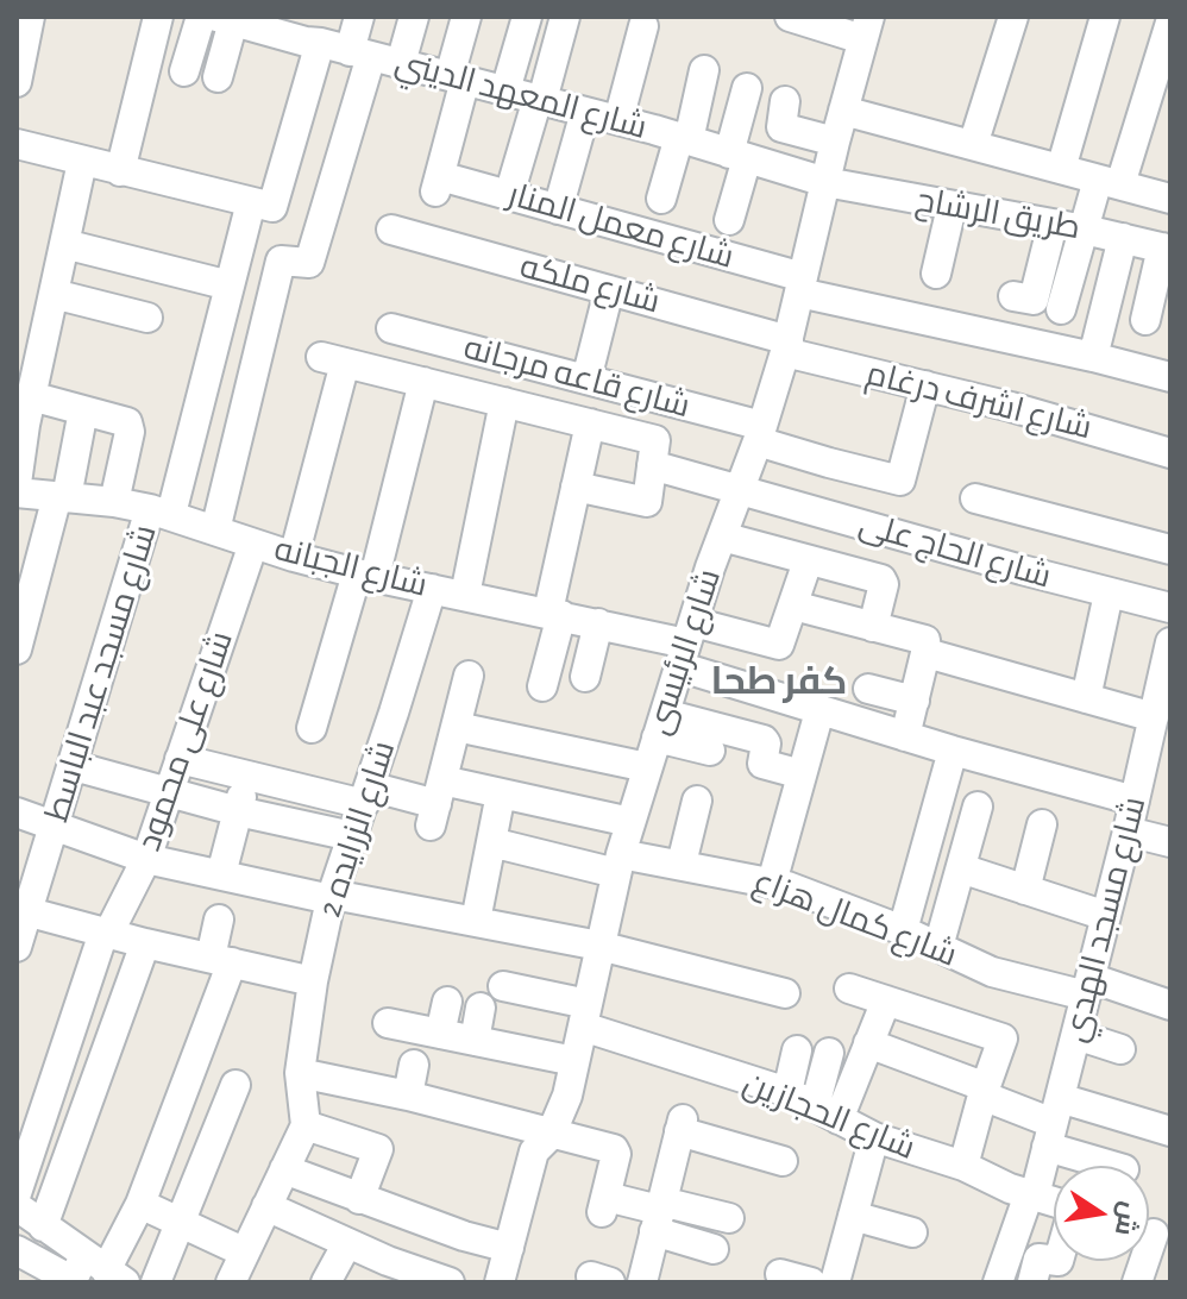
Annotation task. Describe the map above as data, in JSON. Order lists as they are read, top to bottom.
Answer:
{
  "streets": {
    "street": [
      "شارع المعهد الديني",
      "طريق الرشاح",
      "شارع معمل المنار",
      "شارع ملكه",
      "شارع قاعه مرجانه",
      "شارع اشرف درغام",
      "شارع الحاج على",
      "شارع الجبانه",
      "شارع الرئيسى",
      "شارع مسجد عبد الباسط",
      "شارع على محمود",
      "شارع الزرايده 2",
      "شارع كمال هزاع",
      "شارع مسجد الهدي",
      "شارع الحجازين"
    ]
  },
  "crossings": [
    ["شارع المعهد الديني", "طريق الرشاح"],
    ["شارع المعهد الديني", "شارع معمل المنار"],
    ["شارع المعهد الديني", "شارع الرئيسى"],
    ["شارع المعهد الديني", "شارع مسجد عبد الباسط"],
    ["طريق الرشاح", "شارع الرئيسى"],
    ["شارع معمل المنار", "شارع الرئيسى"],
    ["شارع ملكه", "شارع اشرف درغام"],
    ["شارع ملكه", "شارع الرئيسى"],
    ["شارع قاعه مرجانه", "شارع اشرف درغام"],
    ["شارع قاعه مرجانه", "شارع الرئيسى"],
    ["شارع اشرف درغام", "شارع الرئيسى"],
    ["شارع الحاج على", "شارع الجبانه"],
    ["شارع الحاج على", "شارع الرئيسى"],
    ["شارع الجبانه", "شارع الرئيسى"],
    ["شارع الجبانه", "شارع مسجد عبد الباسط"],
    ["شارع الجبانه", "شارع على محمود"],
    ["شارع الجبانه", "شارع الزرايده 2"],
    ["شارع الرئيسى", "شارع كمال هزاع"],
    ["شارع الرئيسى", "شارع الحجازين"],
    ["شارع كمال هزاع", "شارع مسجد الهدي"],
    ["شارع مسجد الهدي", "شارع الحجازين"]
  ],
  "districts": ["كفر طحا"],
  "north": "right"
}
